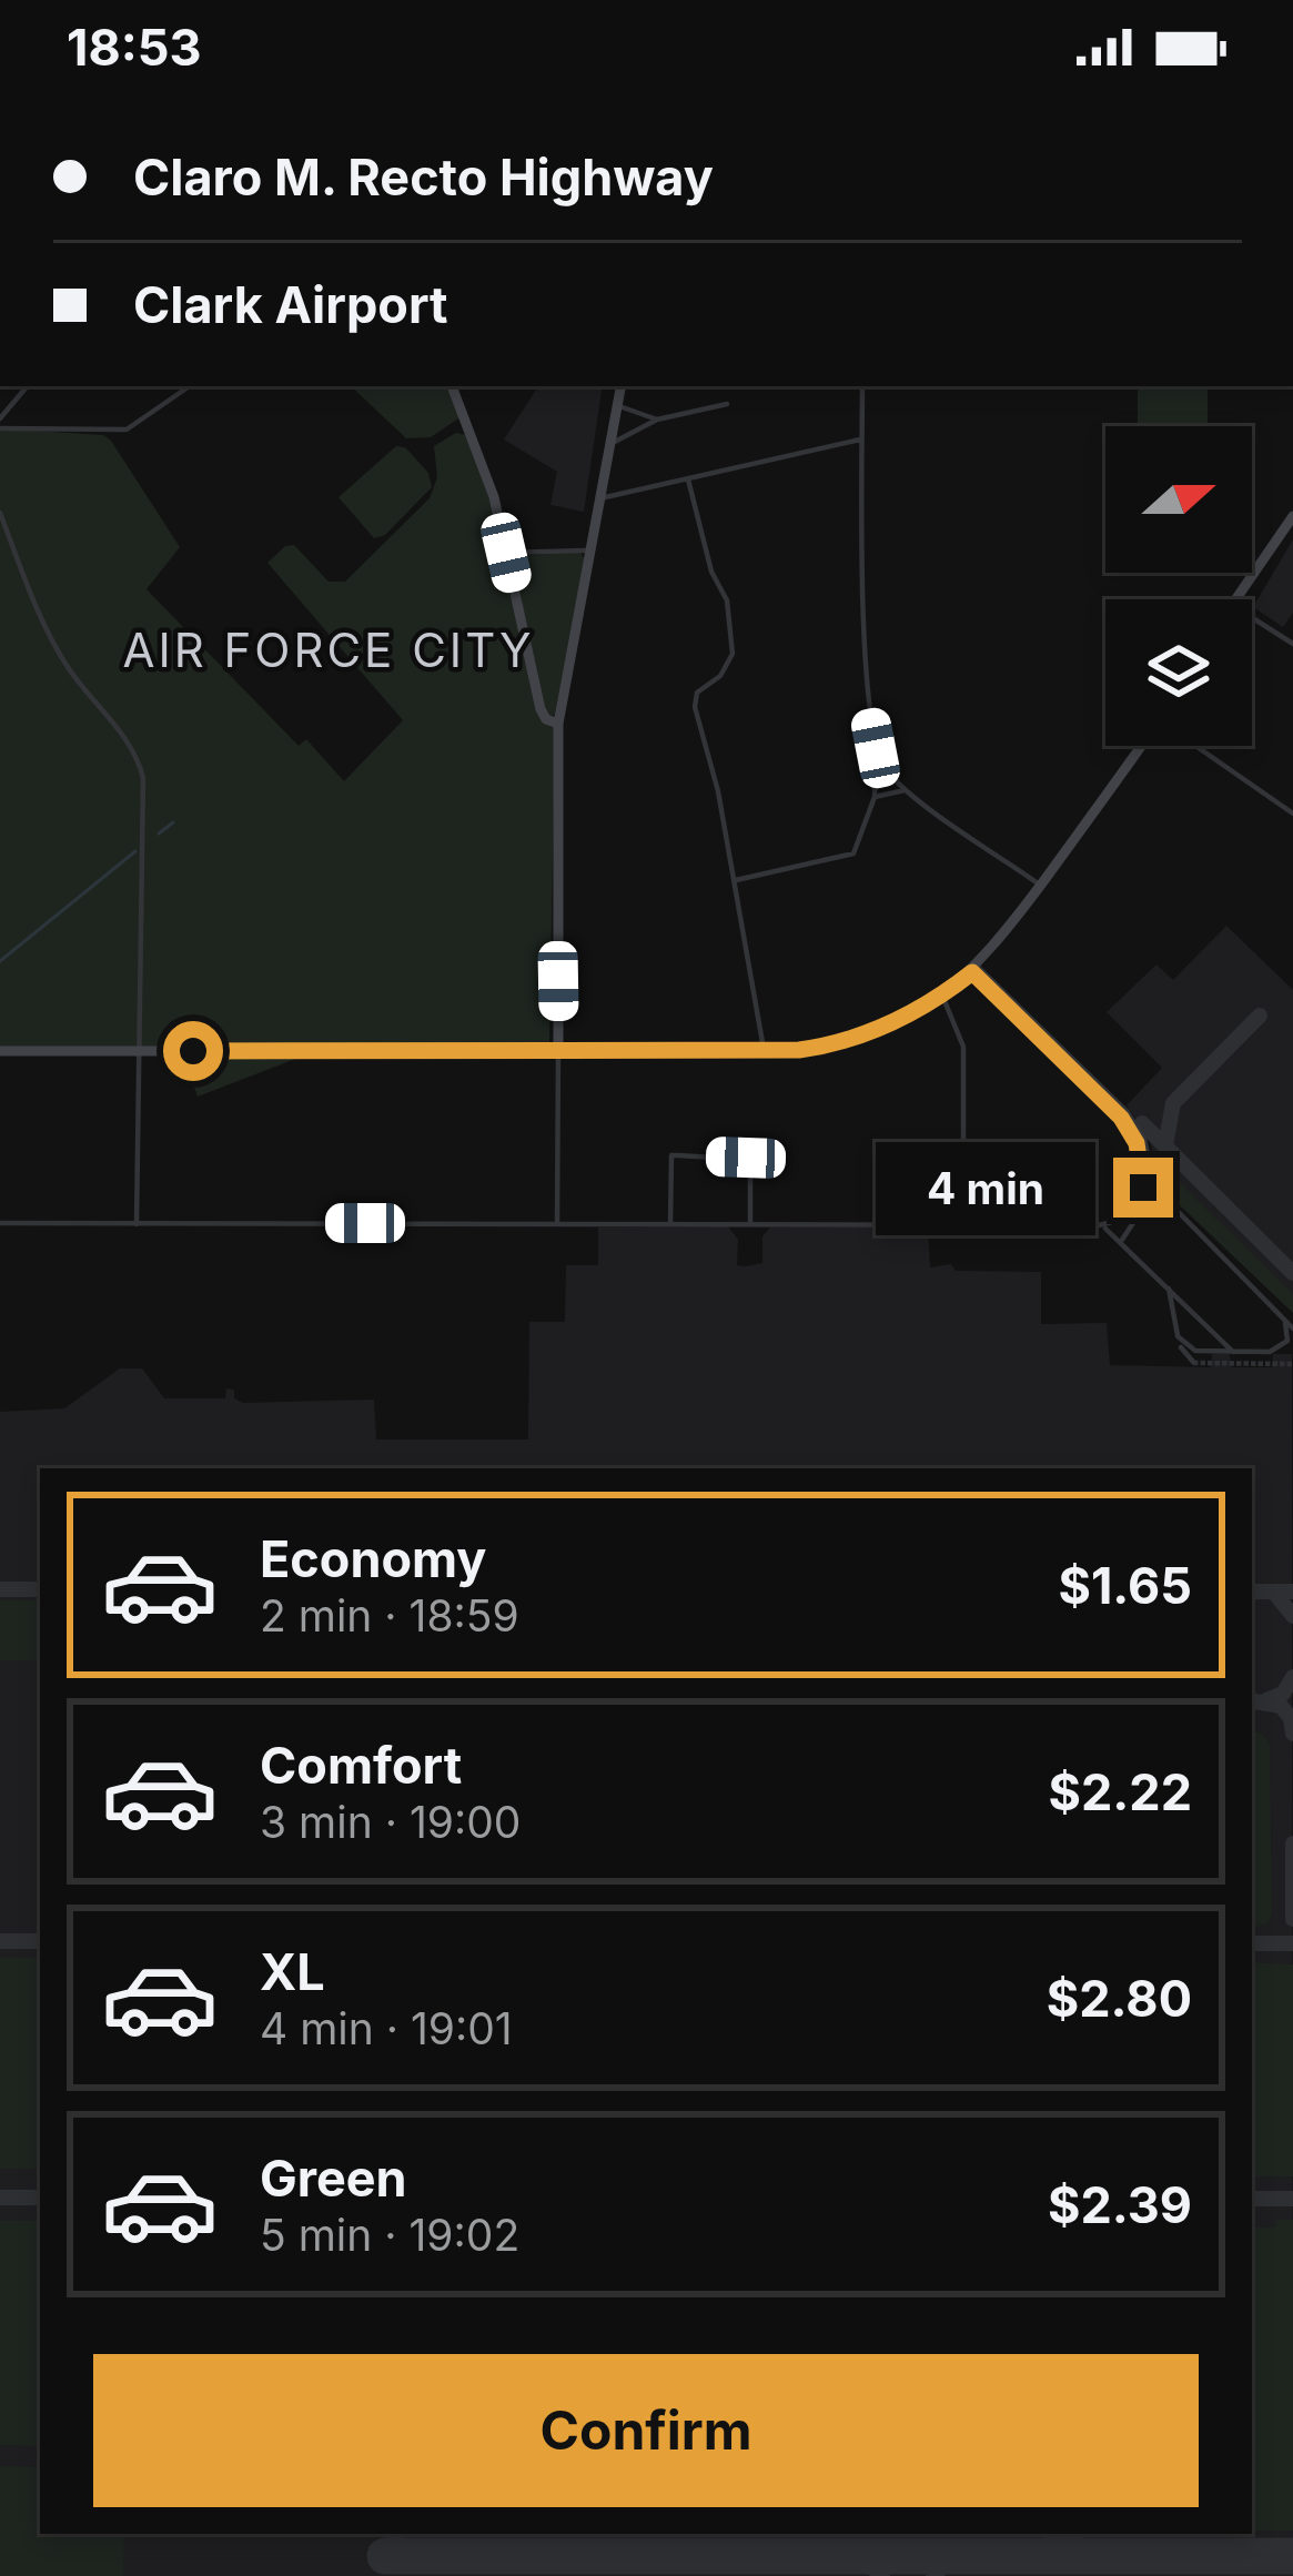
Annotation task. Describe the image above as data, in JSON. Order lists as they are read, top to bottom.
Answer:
{
  "districts": ["AIR FORCE CITY"],
  "north": "right",
  "page": {
    "status": "18:53",
    "banner": ["Claro M. Recto Highway", "Clark Airport"],
    "bubble": "4 min",
    "list": [
      {
        "name": "Economy",
        "note": "2 min · 18:59",
        "value": "$1.65"
      },
      {
        "name": "Comfort",
        "note": "3 min · 19:00",
        "value": "$2.22"
      },
      {
        "name": "XL",
        "note": "4 min · 19:01",
        "value": "$2.80"
      },
      {
        "name": "Green",
        "note": "5 min · 19:02",
        "value": "$2.39"
      }
    ],
    "buttons": "Confirm"
  }
}
